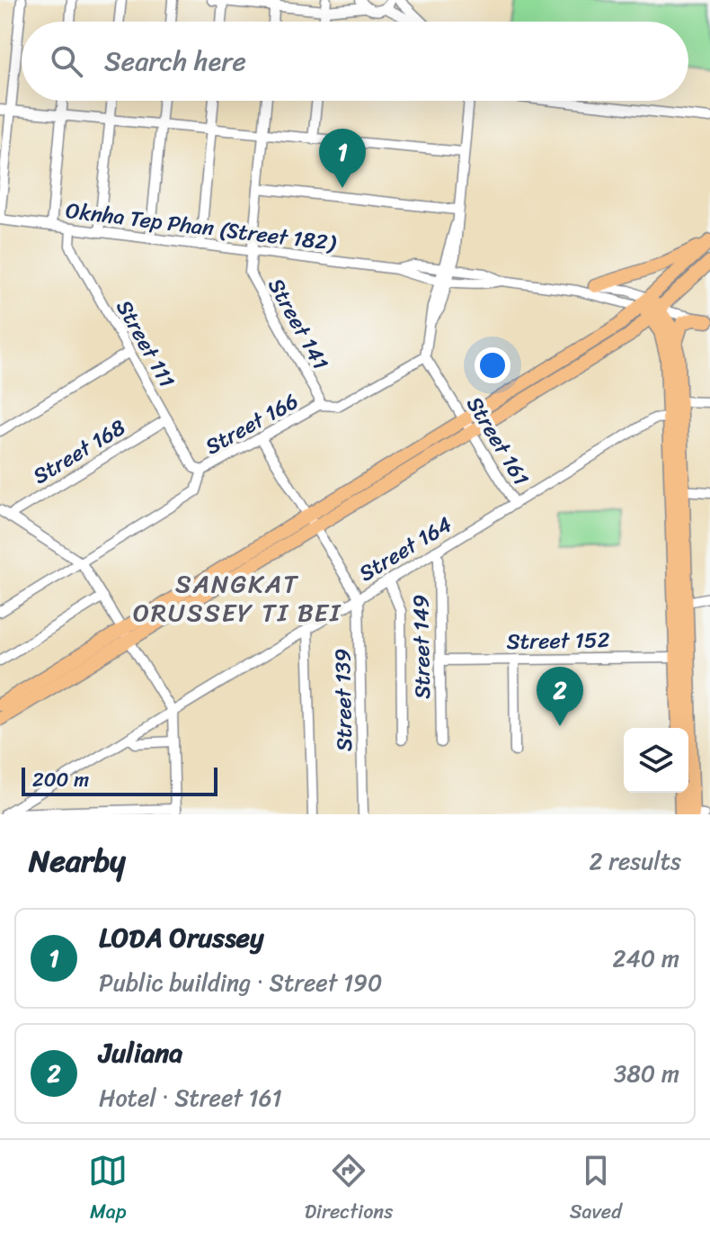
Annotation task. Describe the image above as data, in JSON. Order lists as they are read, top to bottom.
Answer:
{
  "streets": {
    "street": [
      "Oknha Tep Phan (Street 182)",
      "Street 141",
      "Street 111",
      "Street 166",
      "Street 161",
      "Street 168",
      "Street 164",
      "Street 152",
      "Street 149",
      "Street 139"
    ]
  },
  "crossings": [
    ["Oknha Tep Phan (Street 182)", "Street 141"],
    ["Oknha Tep Phan (Street 182)", "Street 111"],
    ["Street 141", "Street 166"],
    ["Street 111", "Street 166"],
    ["Street 111", "Street 168"],
    ["Street 166", "Street 161"],
    ["Street 161", "Street 164"],
    ["Street 164", "Street 149"],
    ["Street 164", "Street 139"],
    ["Street 152", "Street 149"]
  ],
  "districts": ["SANGKAT ORUSSEY TI BEI"],
  "scale_bar": "200 m",
  "page": {
    "search": "Search here",
    "pins": ["1", "2"],
    "scale": "200 m",
    "heading": ["Nearby", "2 results"],
    "list": [
      {
        "mark": "1",
        "name": "LODA Orussey",
        "note": "Public building · Street 190",
        "value": "240 m"
      },
      {
        "mark": "2",
        "name": "Juliana",
        "note": "Hotel · Street 161",
        "value": "380 m"
      }
    ],
    "nav": ["Map", "Directions", "Saved"]
  }
}
